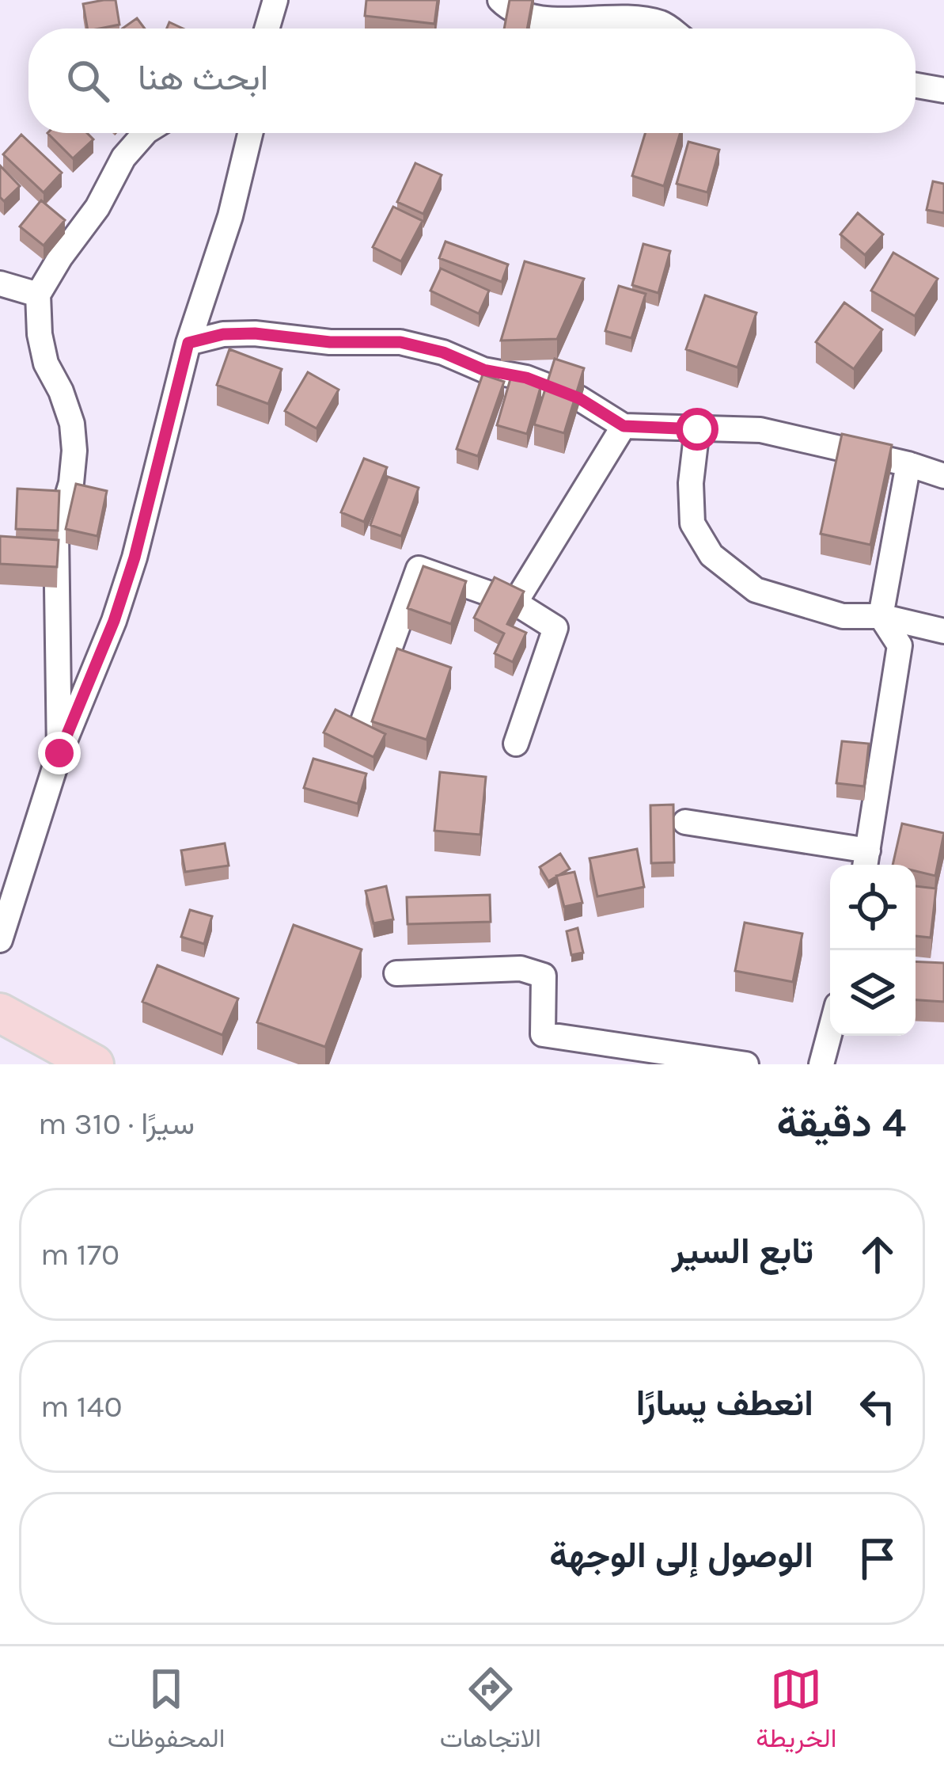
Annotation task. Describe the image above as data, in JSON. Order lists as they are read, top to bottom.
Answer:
{
  "page": {
    "search": "ابحث هنا",
    "heading": ["4 دقيقة", "سيرًا · 310 m"],
    "list": [
      ["تابع السير", "170 m"],
      ["انعطف يسارًا", "140 m"],
      "الوصول إلى الوجهة"
    ],
    "nav": ["الخريطة", "الاتجاهات", "المحفوظات"]
  }
}
